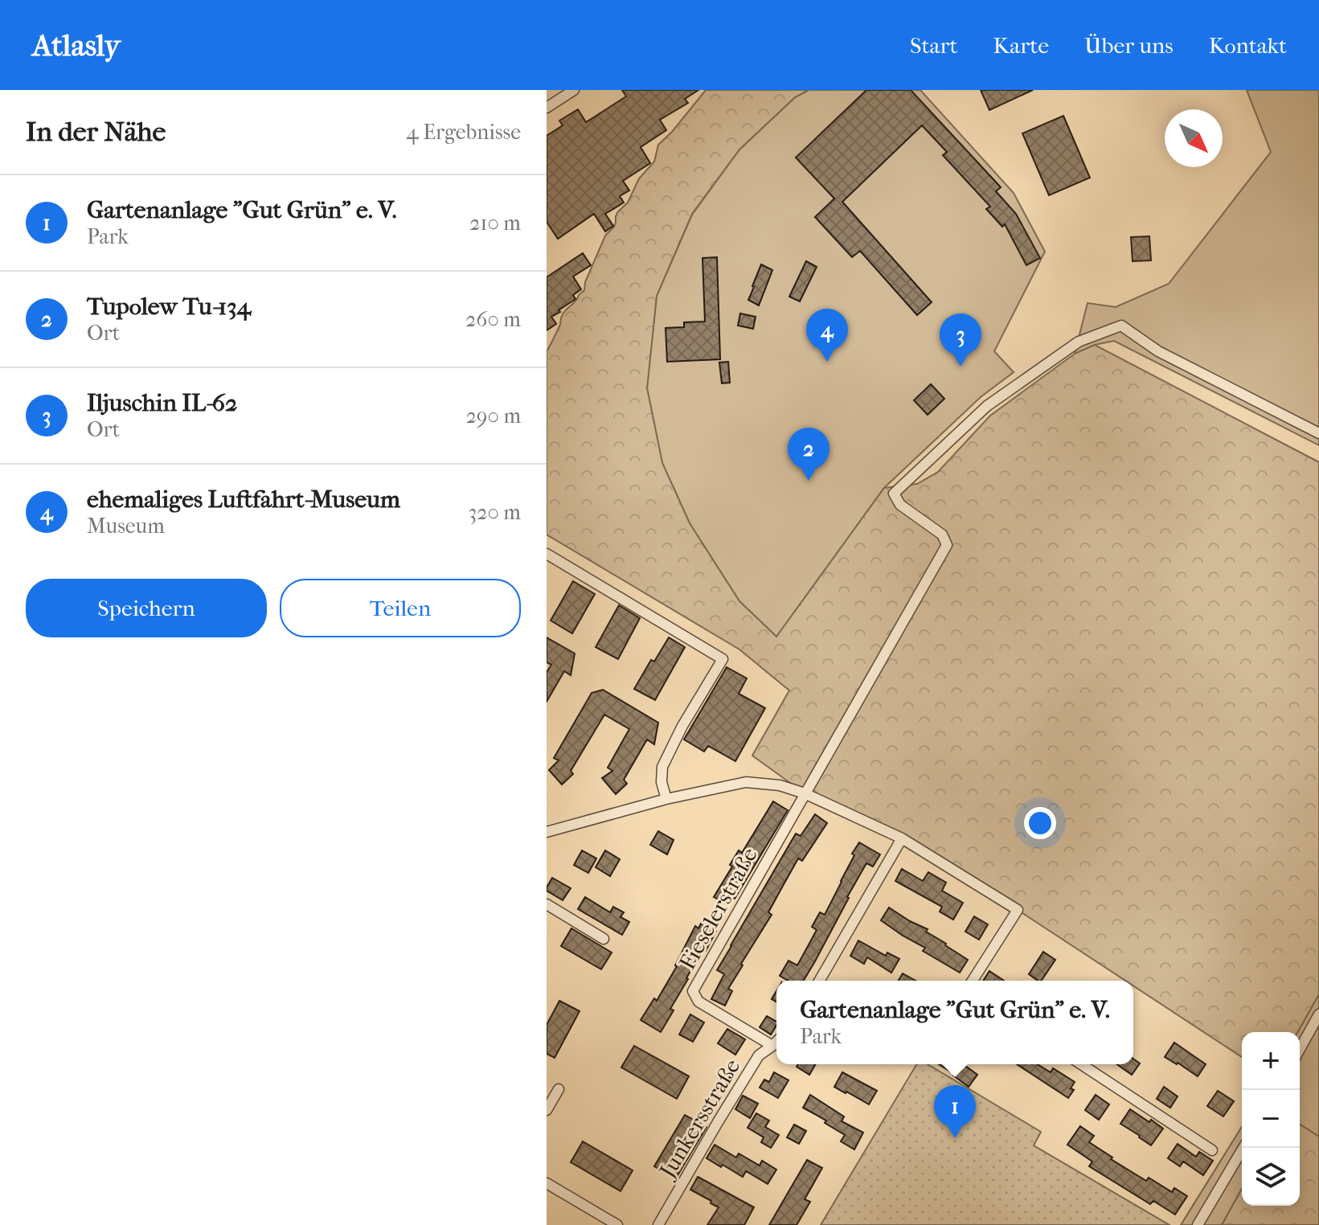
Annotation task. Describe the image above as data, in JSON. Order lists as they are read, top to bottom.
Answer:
{
  "streets": {
    "street": ["Fieselerstraße", "Junkersstraße"]
  },
  "crossings": [
    ["Fieselerstraße", "Junkersstraße"]
  ],
  "north": "bottom right",
  "page": {
    "header": "Atlasly",
    "nav": [
      "Start",
      "Karte",
      "Über uns",
      "Kontakt"
    ],
    "heading": ["In der Nähe", "4 Ergebnisse"],
    "list": [
      {
        "mark": "1",
        "name": "Gartenanlage \"Gut Grün\" e. V.",
        "note": "Park",
        "value": "210 m"
      },
      {
        "mark": "2",
        "name": "Tupolew Tu-134",
        "note": "Ort",
        "value": "260 m"
      },
      {
        "mark": "3",
        "name": "Iljuschin IL-62",
        "note": "Ort",
        "value": "290 m"
      },
      {
        "mark": "4",
        "name": "ehemaliges Luftfahrt-Museum",
        "note": "Museum",
        "value": "320 m"
      }
    ],
    "pins": [
      "4",
      "3",
      "2",
      "1"
    ],
    "buttons": ["Speichern", "Teilen"],
    "popup": ["Gartenanlage \"Gut Grün\" e. V.", "Park"],
    "map_buttons": ["+", "−"]
  }
}
